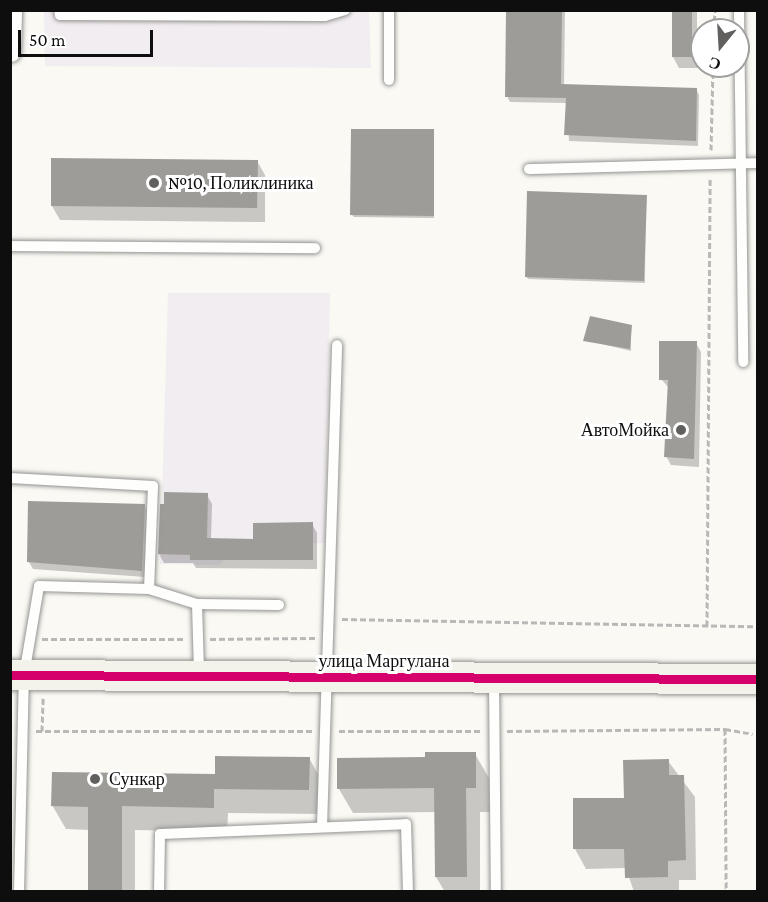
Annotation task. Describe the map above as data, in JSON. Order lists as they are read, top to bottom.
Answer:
{
  "streets": {
    "street": ["улица Маргулана"]
  },
  "places": ["№10, Поликлиника", "АвтоМойка", "Сункар"],
  "scale_bar": "50 m",
  "north": "bottom"
}
